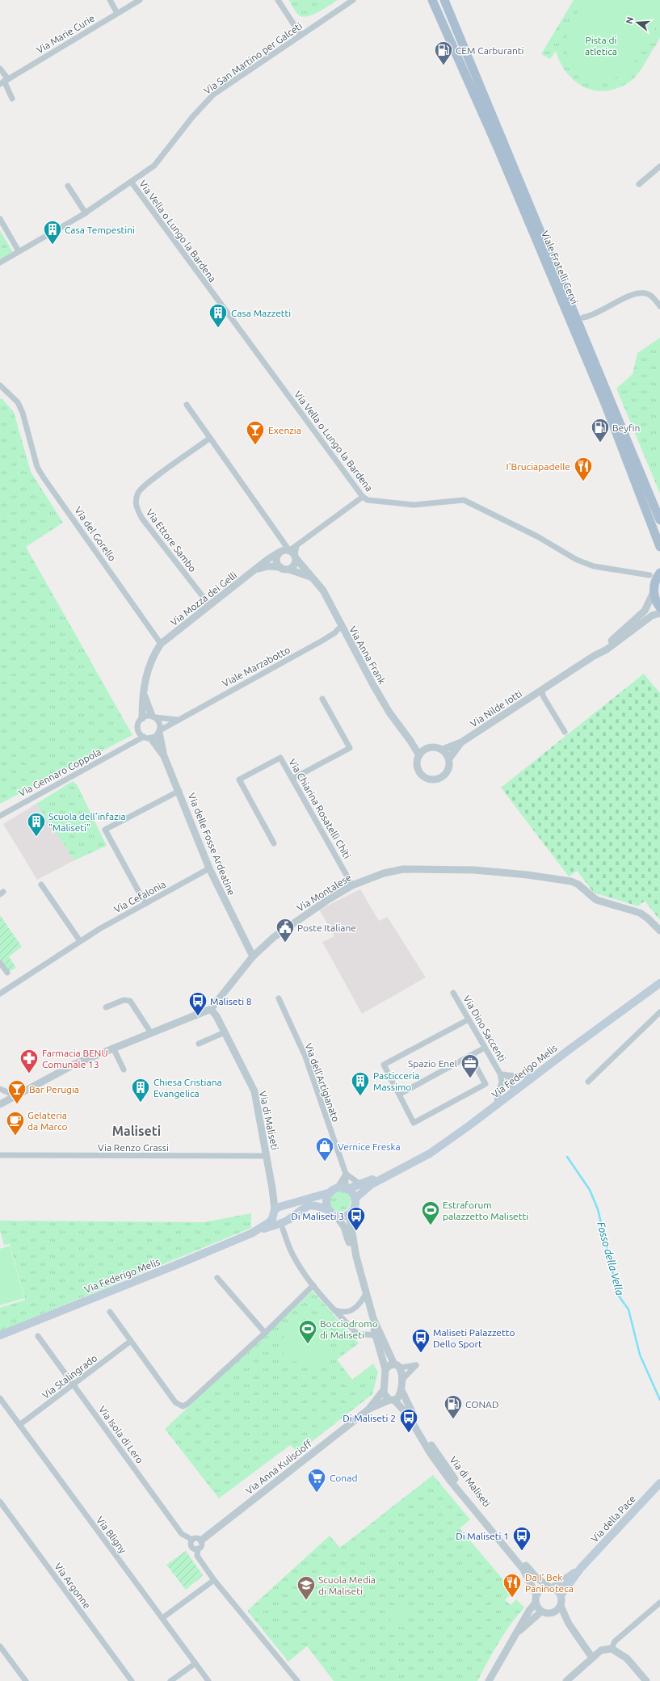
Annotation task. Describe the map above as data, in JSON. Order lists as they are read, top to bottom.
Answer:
{
  "streets": {
    "main road": ["Viale Fratelli Cervi", "Via Federigo Melis", "Via della Pace"],
    "street": [
      "Via Marie Curie",
      "Via San Martino per Galceti",
      "Via Vella o Lungo la Bardena",
      "Via del Gorello",
      "Via Ettore Sambo",
      "Via Mozza dei Gelli",
      "Via Anna Frank",
      "Viale Marzabotto",
      "Via Nilde Iotti",
      "Via Gennaro Coppola",
      "Via Chiarina Rosatelli Chiti",
      "Via delle Fosse Ardeatine",
      "Via Montalese",
      "Via Cefalonia",
      "Via Dino Saccenti",
      "Via dell'Artigianato",
      "Via di Maliseti",
      "Via Renzo Grassi",
      "Via Stalingrado",
      "Via Isola di Lero",
      "Via Anna Kuliscioff",
      "Via Bligny",
      "Via Argonne"
    ]
  },
  "crossings": [
    ["Via San Martino per Galceti", "Via Vella o Lungo la Bardena"],
    ["Via del Gorello", "Via Mozza dei Gelli"],
    ["Via Ettore Sambo", "Via Mozza dei Gelli"],
    ["Via Mozza dei Gelli", "Via Anna Frank"],
    ["Via Anna Frank", "Viale Marzabotto"],
    ["Viale Marzabotto", "Via Gennaro Coppola"],
    ["Viale Marzabotto", "Via delle Fosse Ardeatine"],
    ["Via Gennaro Coppola", "Via delle Fosse Ardeatine"],
    ["Via Chiarina Rosatelli Chiti", "Via Montalese"],
    ["Via delle Fosse Ardeatine", "Via Montalese"],
    ["Via delle Fosse Ardeatine", "Via Cefalonia"],
    ["Via Montalese", "Via di Maliseti"],
    ["Via Dino Saccenti", "Via Federigo Melis"],
    ["Via Federigo Melis", "Via dell'Artigianato"],
    ["Via Federigo Melis", "Via di Maliseti"],
    ["Via di Maliseti", "Via Renzo Grassi"],
    ["Via Stalingrado", "Via Isola di Lero"],
    ["Via Stalingrado", "Via Bligny"],
    ["Via Isola di Lero", "Via Anna Kuliscioff"]
  ],
  "districts": ["Maliseti"],
  "water": ["Fosso della Vella"],
  "parks": ["Pista di atletica"],
  "places": {
    "fuel station": ["CEM Carburanti", "Beyfin", "CONAD"],
    "building": [
      "Casa Tempestini",
      "Casa Mazzetti",
      "Scuola dell'infazia \"Maliseti\"",
      "Pasticceria Massimo",
      "Chiesa Cristiana Evangelica"
    ],
    "bar": ["Exenzia", "Bar Perugia"],
    "restaurant": ["I'Bruciapadelle", "Da I' Bek Paninoteca"],
    "public building": ["Poste Italiane"],
    "bus stop": [
      "Maliseti 8",
      "Di Maliseti 3",
      "Maliseti Palazzetto Dello Sport",
      "Di Maliseti 2",
      "Di Maliseti 1"
    ],
    "pharmacy": ["Farmacia BENU Comunale 13"],
    "office": ["Spazio Enel"],
    "cafe": ["Gelateria da Marco"],
    "shop": ["Vernice Freska"],
    "sports": ["Estraforum palazzetto Malisetti", "Bocciodromo di Maliseti"],
    "supermarket": ["Conad"],
    "school or university": ["Scuola Media di Maliseti"]
  },
  "north": "left"
}
